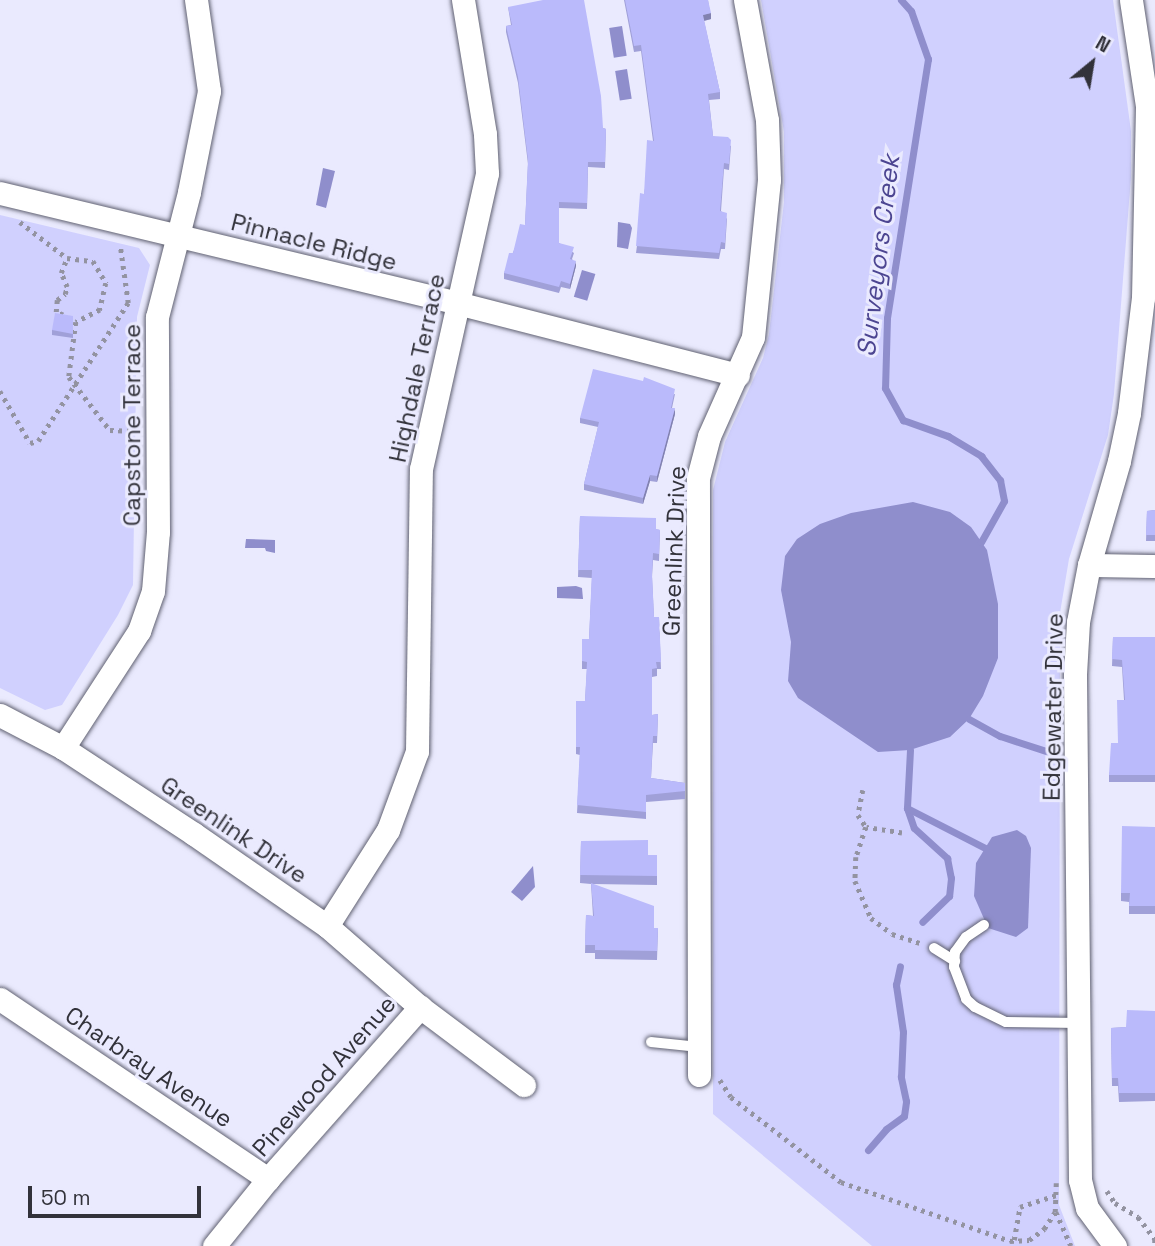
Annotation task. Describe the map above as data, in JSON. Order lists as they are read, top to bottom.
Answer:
{
  "streets": {
    "street": [
      "Pinnacle Ridge",
      "Highdale Terrace",
      "Capstone Terrace",
      "Greenlink Drive",
      "Edgewater Drive",
      "Charbray Avenue",
      "Pinewood Avenue"
    ]
  },
  "crossings": [
    ["Pinnacle Ridge", "Highdale Terrace"],
    ["Pinnacle Ridge", "Capstone Terrace"],
    ["Pinnacle Ridge", "Greenlink Drive"],
    ["Highdale Terrace", "Greenlink Drive"],
    ["Capstone Terrace", "Greenlink Drive"],
    ["Greenlink Drive", "Pinewood Avenue"],
    ["Charbray Avenue", "Pinewood Avenue"]
  ],
  "water": ["Surveyors Creek"],
  "scale_bar": "50 m",
  "north": "top right"
}
